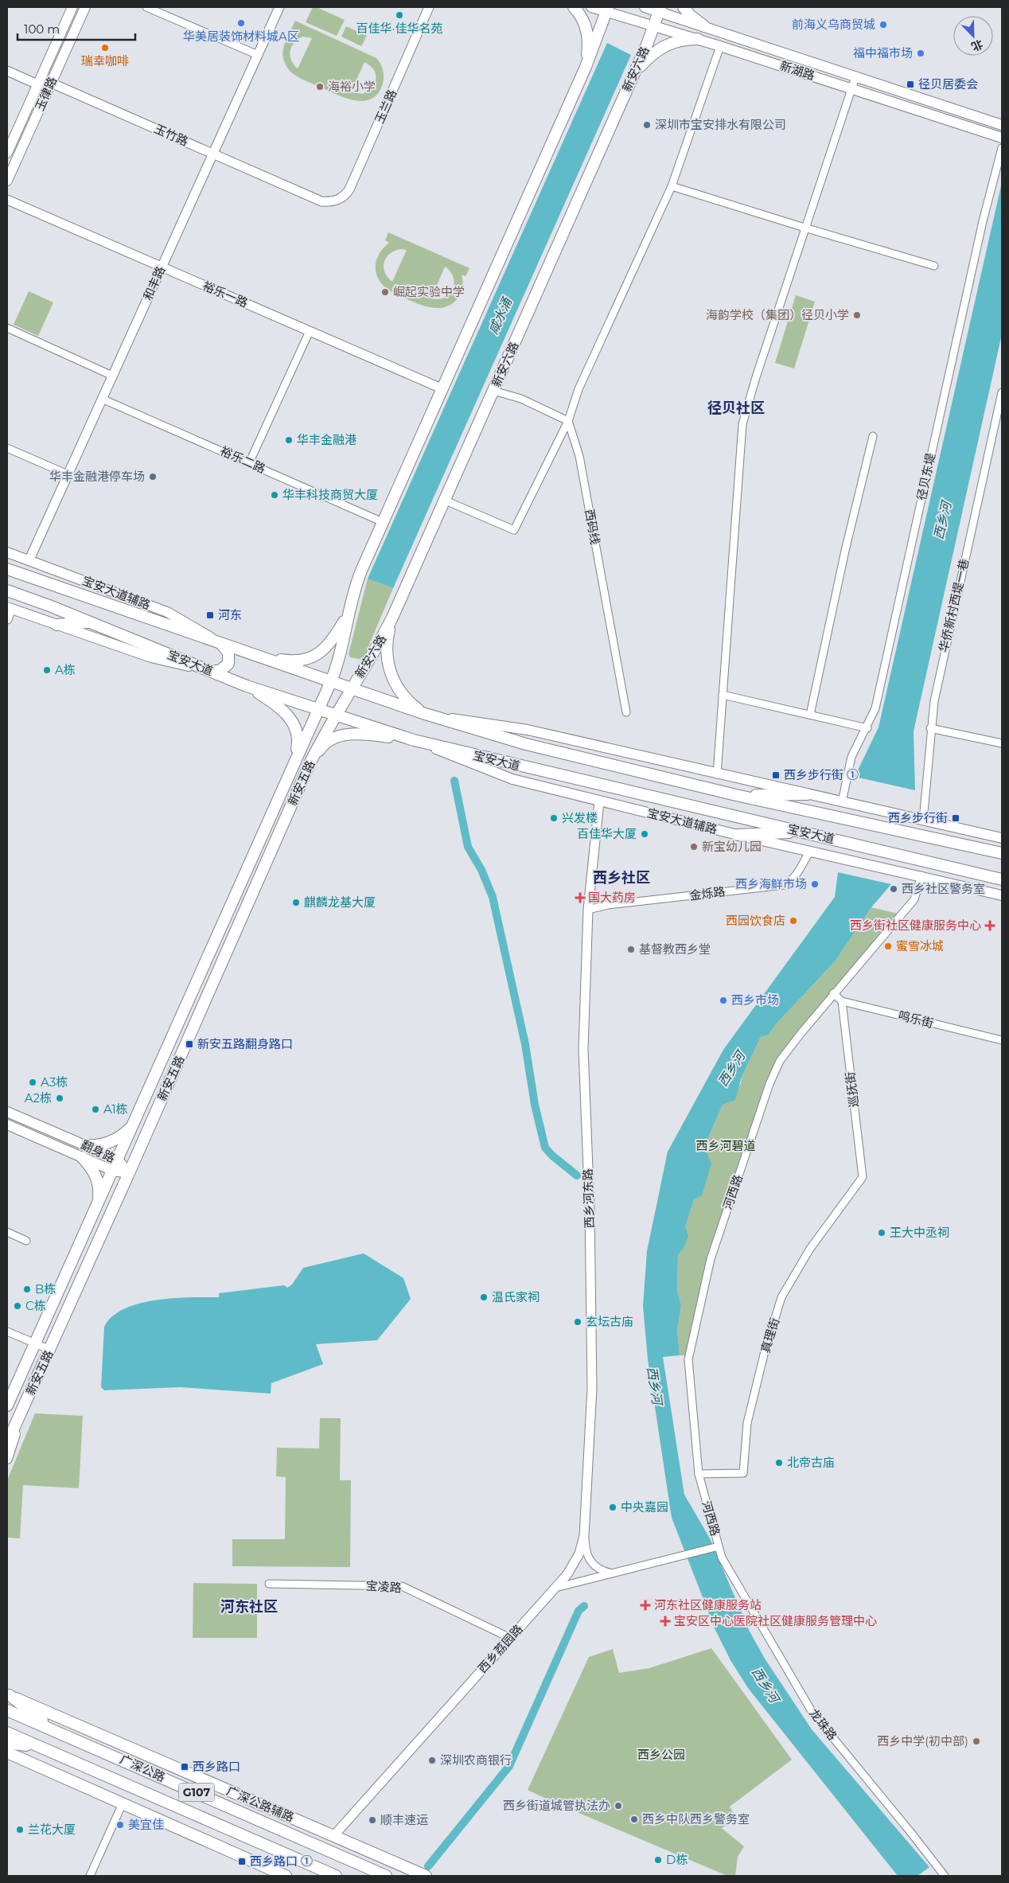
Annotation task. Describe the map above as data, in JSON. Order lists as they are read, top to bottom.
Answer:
{
  "streets": {
    "main road": [
      "新安六路",
      "新湖路",
      "玉律路",
      "宝安大道辅路",
      "宝安大道",
      "新安五路",
      "翻身路",
      "广深公路",
      "G107",
      "广深公路辅路"
    ],
    "street": [
      "玉兰路",
      "玉竹路",
      "和丰路",
      "裕乐一路",
      "裕乐二路",
      "径贝东堤",
      "西码线",
      "华侨新村西堤一巷",
      "金烁路",
      "鸣乐街",
      "巡抚街",
      "河西路",
      "西乡河东路",
      "真理街",
      "宝凌路",
      "西乡荔园路",
      "龙珠路"
    ]
  },
  "crossings": [
    ["新安六路", "新湖路"],
    ["新安六路", "裕乐一路"],
    ["新安六路", "裕乐二路"],
    ["新安六路", "宝安大道"],
    ["新安六路", "新安五路"],
    ["玉律路", "玉竹路"],
    ["玉兰路", "玉竹路"],
    ["玉竹路", "和丰路"],
    ["和丰路", "裕乐一路"],
    ["和丰路", "裕乐二路"],
    ["和丰路", "宝安大道辅路"],
    ["宝安大道辅路", "宝安大道"],
    ["宝安大道辅路", "金烁路"],
    ["宝安大道辅路", "河西路"],
    ["宝安大道辅路", "西乡河东路"],
    ["宝安大道", "新安五路"],
    ["新安五路", "翻身路"],
    ["金烁路", "西乡河东路"],
    ["鸣乐街", "巡抚街"],
    ["鸣乐街", "河西路"],
    ["巡抚街", "真理街"],
    ["河西路", "真理街"],
    ["河西路", "龙珠路"],
    ["西乡河东路", "西乡荔园路"],
    ["宝凌路", "西乡荔园路"],
    ["西乡荔园路", "广深公路辅路"]
  ],
  "districts": ["径贝社区", "西乡社区", "河东社区"],
  "water": ["咸水涌", "西乡河"],
  "parks": ["西乡河碧道", "西乡公园"],
  "places": {
    "other": [
      "百佳华·佳华名苑",
      "华美居装饰材料城A区",
      "前海义乌商贸城",
      "瑞幸咖啡",
      "福中福市场",
      "海裕小学",
      "深圳市宝安排水有限公司",
      "崛起实验中学",
      "海韵学校（集团）径贝小学",
      "华丰金融港",
      "华丰金融港停车场",
      "华丰科技商贸大厦",
      "A栋",
      "兴发楼",
      "百佳华大厦",
      "新宝幼儿园",
      "西乡海鲜市场",
      "西乡社区警务室",
      "麒麟龙基大厦",
      "西园饮食店",
      "蜜雪冰城",
      "基督教西乡堂",
      "西乡市场",
      "A3栋",
      "A2栋",
      "A1栋",
      "王大中丞祠",
      "B栋",
      "温氏家祠",
      "C栋",
      "玄坛古庙",
      "北帝古庙",
      "中央嘉园",
      "西乡中学(初中部)",
      "深圳农商银行",
      "西乡街道城管执法办",
      "西乡中队西乡警务室",
      "顺丰速运",
      "美宜佳",
      "兰花大厦",
      "D栋"
    ],
    "transit": [
      "径贝居委会",
      "河东",
      "西乡步行街 ①",
      "西乡步行街",
      "新安五路翻身路口",
      "西乡路口",
      "西乡路口 ①"
    ],
    "health": [
      "国大药房",
      "西乡街社区健康服务中心",
      "河东社区健康服务站",
      "宝安区中心医院社区健康服务管理中心"
    ]
  },
  "scale_bar": "100 m",
  "north": "bottom right"
}
